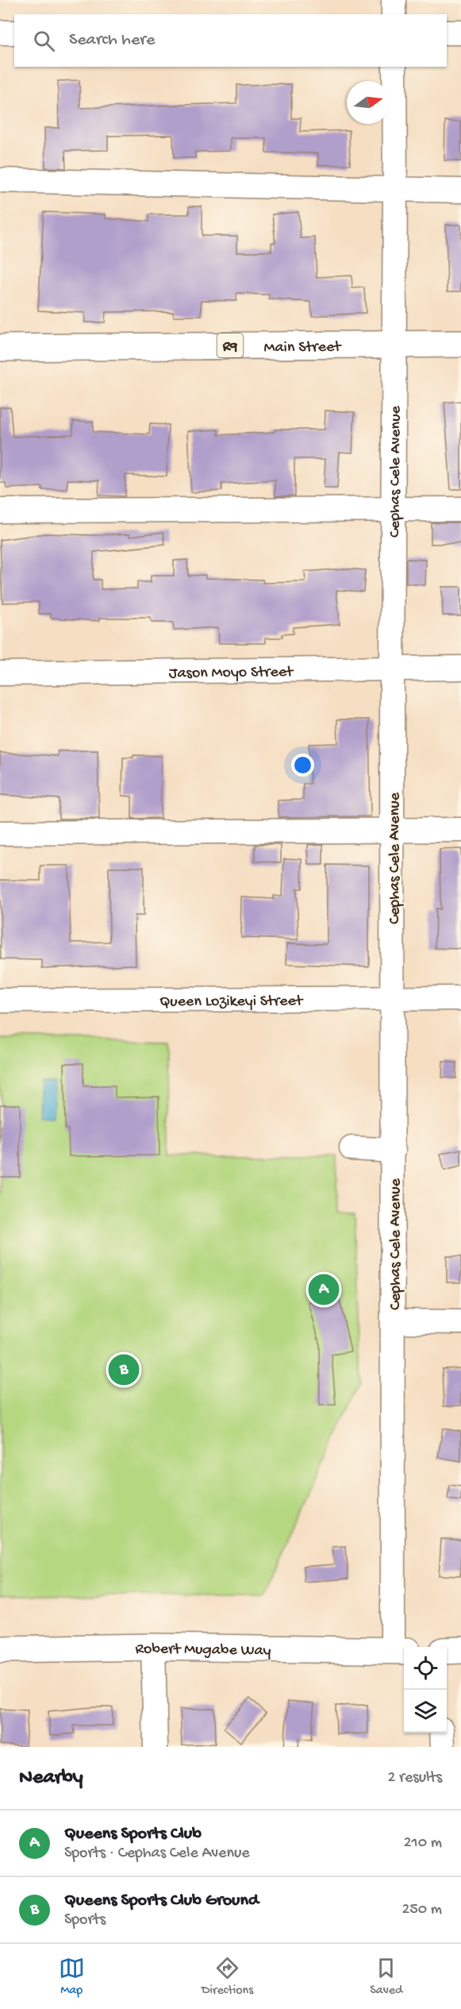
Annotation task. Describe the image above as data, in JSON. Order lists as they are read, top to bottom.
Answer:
{
  "streets": {
    "main road": ["Main Street", "R9", "Robert Mugabe Way"],
    "street": ["Cephas Cele Avenue", "Jason Moyo Street", "Queen Lozikeyi Street"]
  },
  "crossings": [
    ["Main Street", "Cephas Cele Avenue"],
    ["Cephas Cele Avenue", "Jason Moyo Street"],
    ["Cephas Cele Avenue", "Queen Lozikeyi Street"],
    ["Cephas Cele Avenue", "Robert Mugabe Way"]
  ],
  "north": "right",
  "page": {
    "search": "Search here",
    "pins": ["A", "B"],
    "heading": ["Nearby", "2 results"],
    "list": [
      {
        "mark": "A",
        "name": "Queens Sports Club",
        "note": "Sports · Cephas Cele Avenue",
        "value": "210 m"
      },
      {
        "mark": "B",
        "name": "Queens Sports Club Ground",
        "note": "Sports",
        "value": "250 m"
      }
    ],
    "nav": ["Map", "Directions", "Saved"]
  }
}
